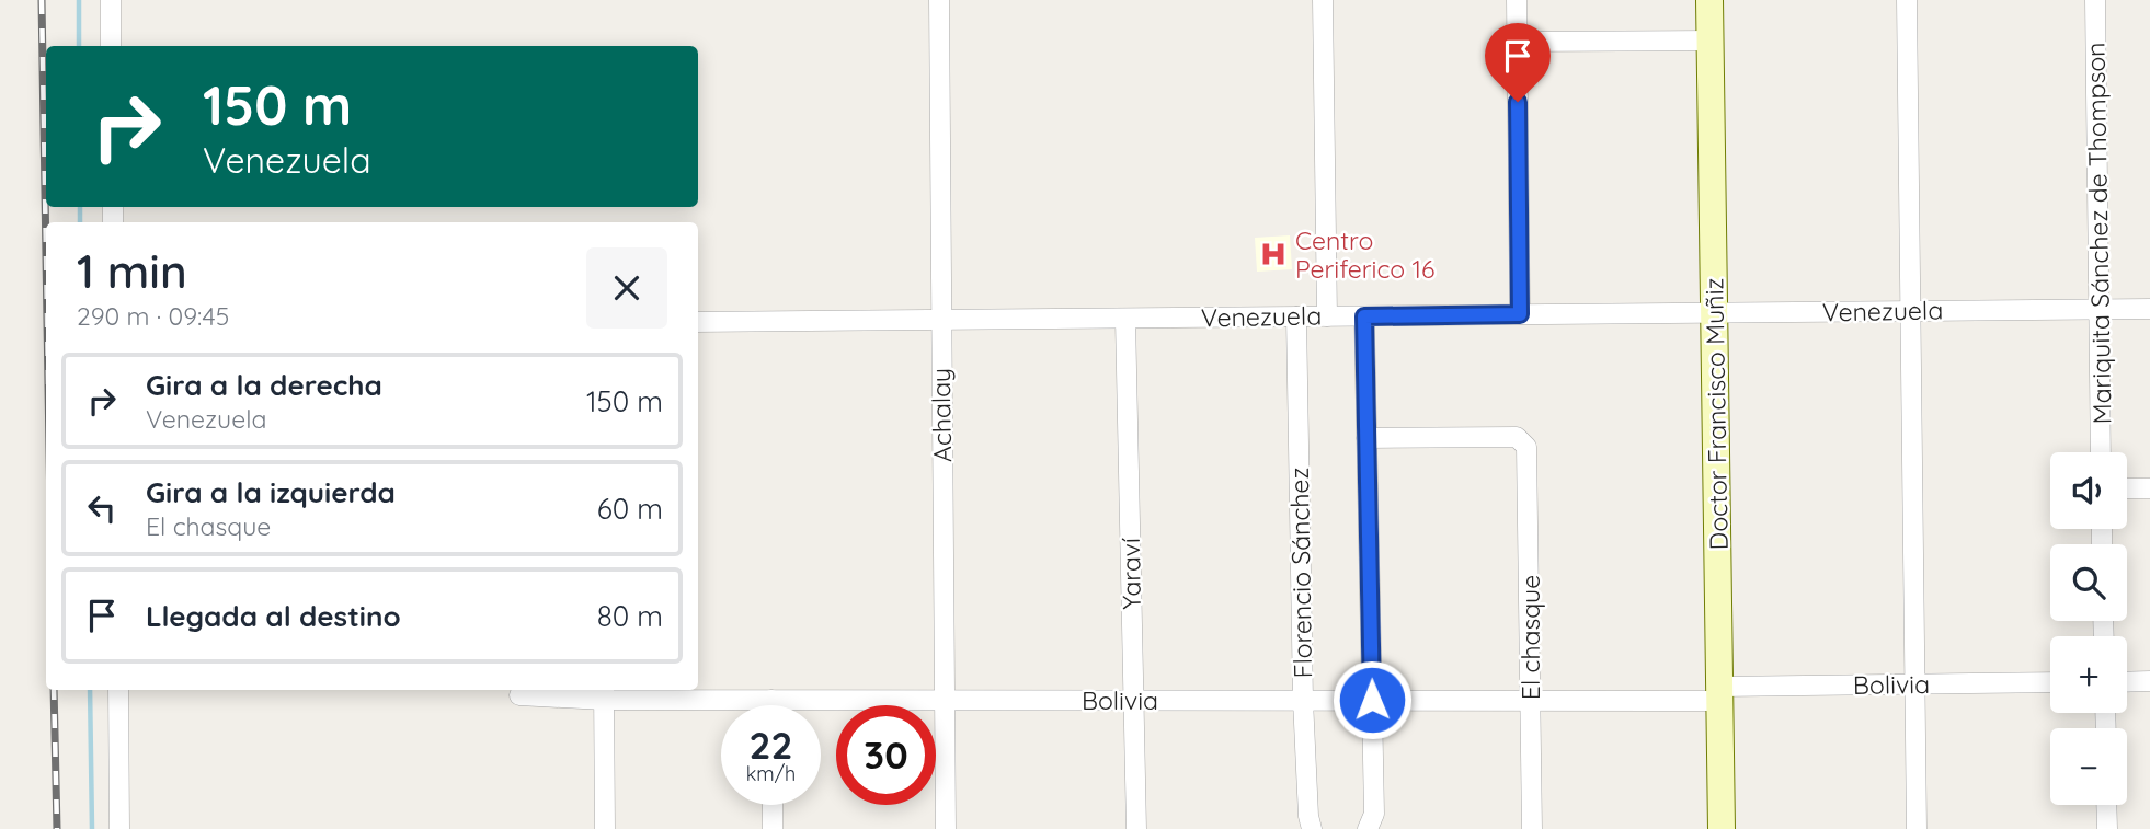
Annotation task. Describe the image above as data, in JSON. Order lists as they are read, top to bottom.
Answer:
{
  "streets": {
    "main road": ["Doctor Francisco Muñiz"],
    "street": [
      "Mariquita Sánchez de Thompson",
      "Venezuela",
      "Achalay",
      "Florencio Sánchez",
      "Yaraví",
      "El chasque",
      "Bolivia"
    ]
  },
  "crossings": [
    ["Mariquita Sánchez de Thompson", "Venezuela"],
    ["Venezuela", "Doctor Francisco Muñiz"],
    ["Venezuela", "Achalay"],
    ["Venezuela", "Florencio Sánchez"],
    ["Venezuela", "Yaraví"],
    ["Doctor Francisco Muñiz", "Bolivia"],
    ["Achalay", "Bolivia"],
    ["Florencio Sánchez", "Bolivia"],
    ["Yaraví", "Bolivia"],
    ["El chasque", "Bolivia"]
  ],
  "places": {
    "hospital": ["Centro Periferico 16"]
  },
  "page": {
    "turn": ["150 m", "Venezuela"],
    "heading": ["1 min", "290 m · 09:45"],
    "list": [
      {
        "name": "Gira a la derecha",
        "note": "Venezuela",
        "value": "150 m"
      },
      {
        "name": "Gira a la izquierda",
        "note": "El chasque",
        "value": "60 m"
      },
      {
        "name": "Llegada al destino",
        "value": "80 m"
      }
    ],
    "map_buttons": ["+", "−"],
    "speed": "22 km/h",
    "limit": "30"
  }
}
